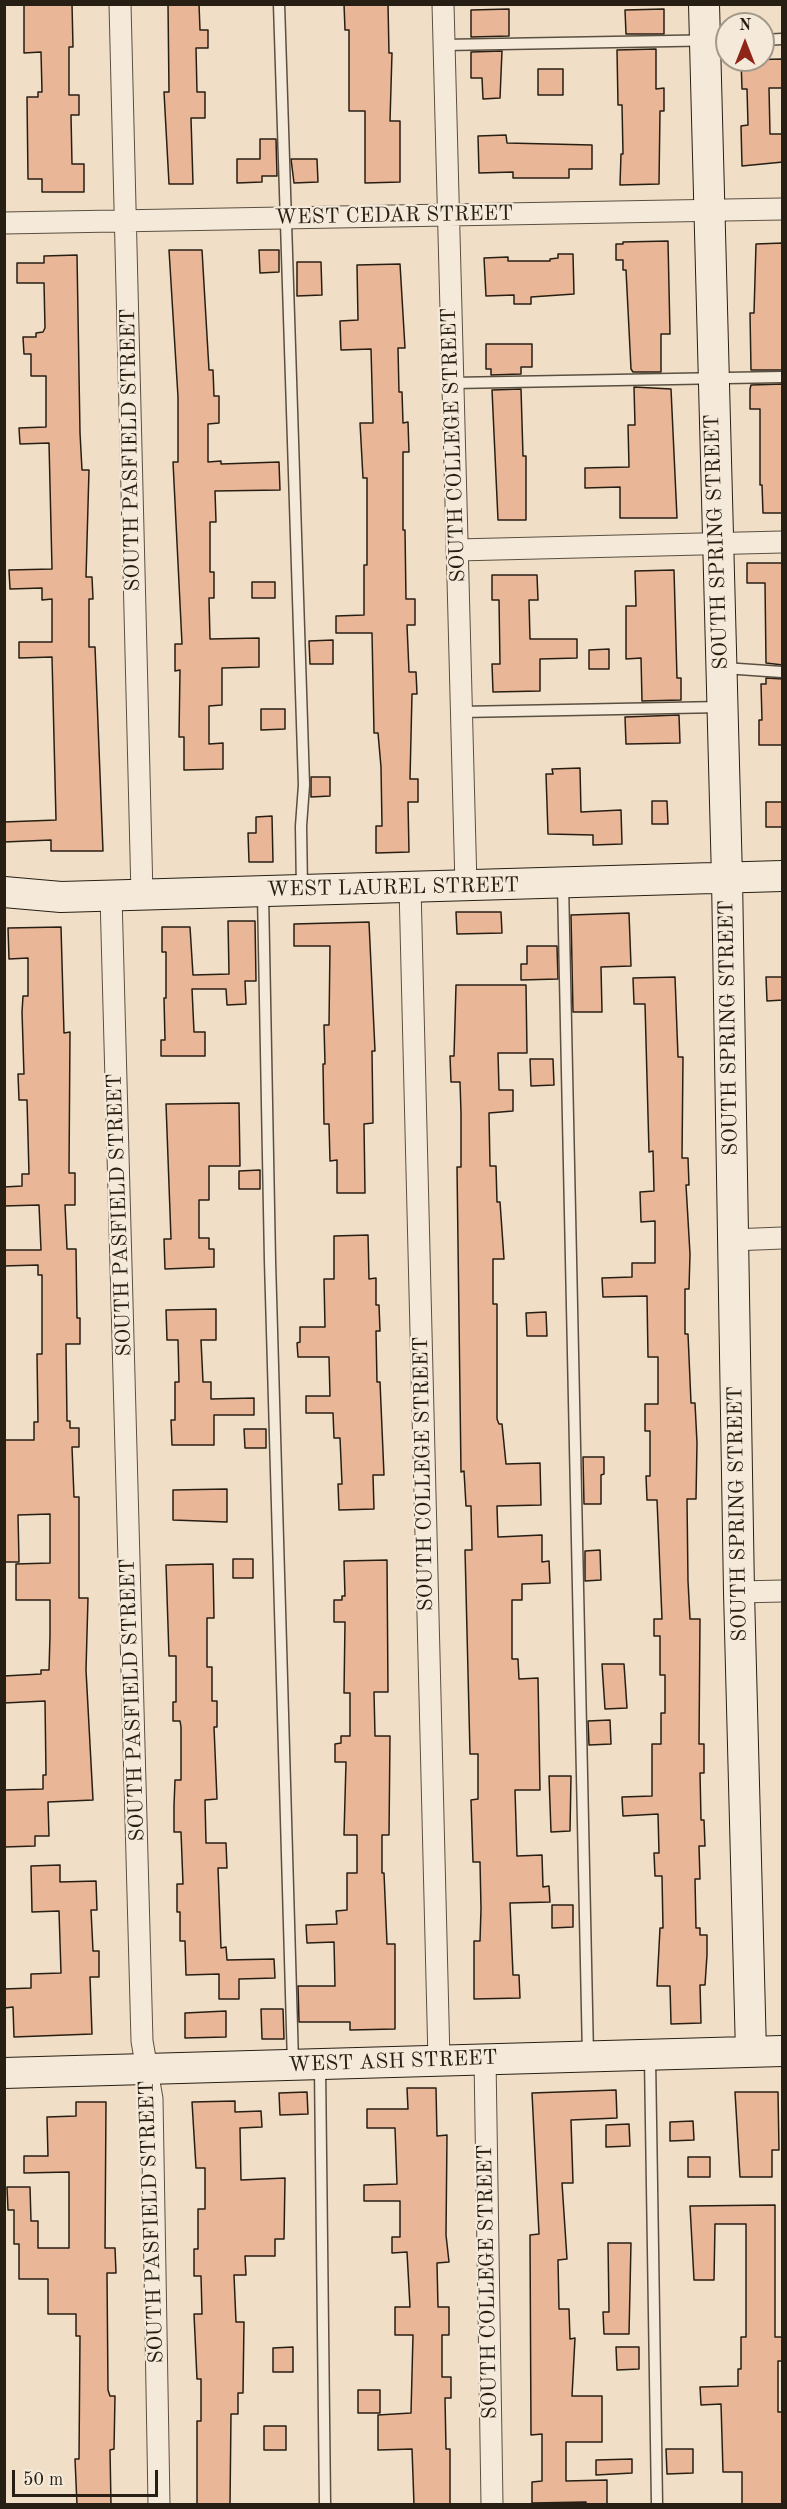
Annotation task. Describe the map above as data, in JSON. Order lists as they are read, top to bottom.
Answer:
{
  "streets": {
    "street": [
      "WEST CEDAR STREET",
      "SOUTH COLLEGE STREET",
      "SOUTH PASFIELD STREET",
      "SOUTH SPRING STREET",
      "WEST LAUREL STREET",
      "WEST ASH STREET"
    ]
  },
  "crossings": [
    ["WEST CEDAR STREET", "SOUTH COLLEGE STREET"],
    ["WEST CEDAR STREET", "SOUTH PASFIELD STREET"],
    ["WEST CEDAR STREET", "SOUTH SPRING STREET"],
    ["SOUTH COLLEGE STREET", "WEST LAUREL STREET"],
    ["SOUTH COLLEGE STREET", "WEST ASH STREET"],
    ["SOUTH PASFIELD STREET", "WEST LAUREL STREET"],
    ["SOUTH PASFIELD STREET", "WEST ASH STREET"],
    ["SOUTH SPRING STREET", "WEST LAUREL STREET"],
    ["SOUTH SPRING STREET", "WEST ASH STREET"]
  ],
  "scale_bar": "50 m",
  "north": "top"
}
